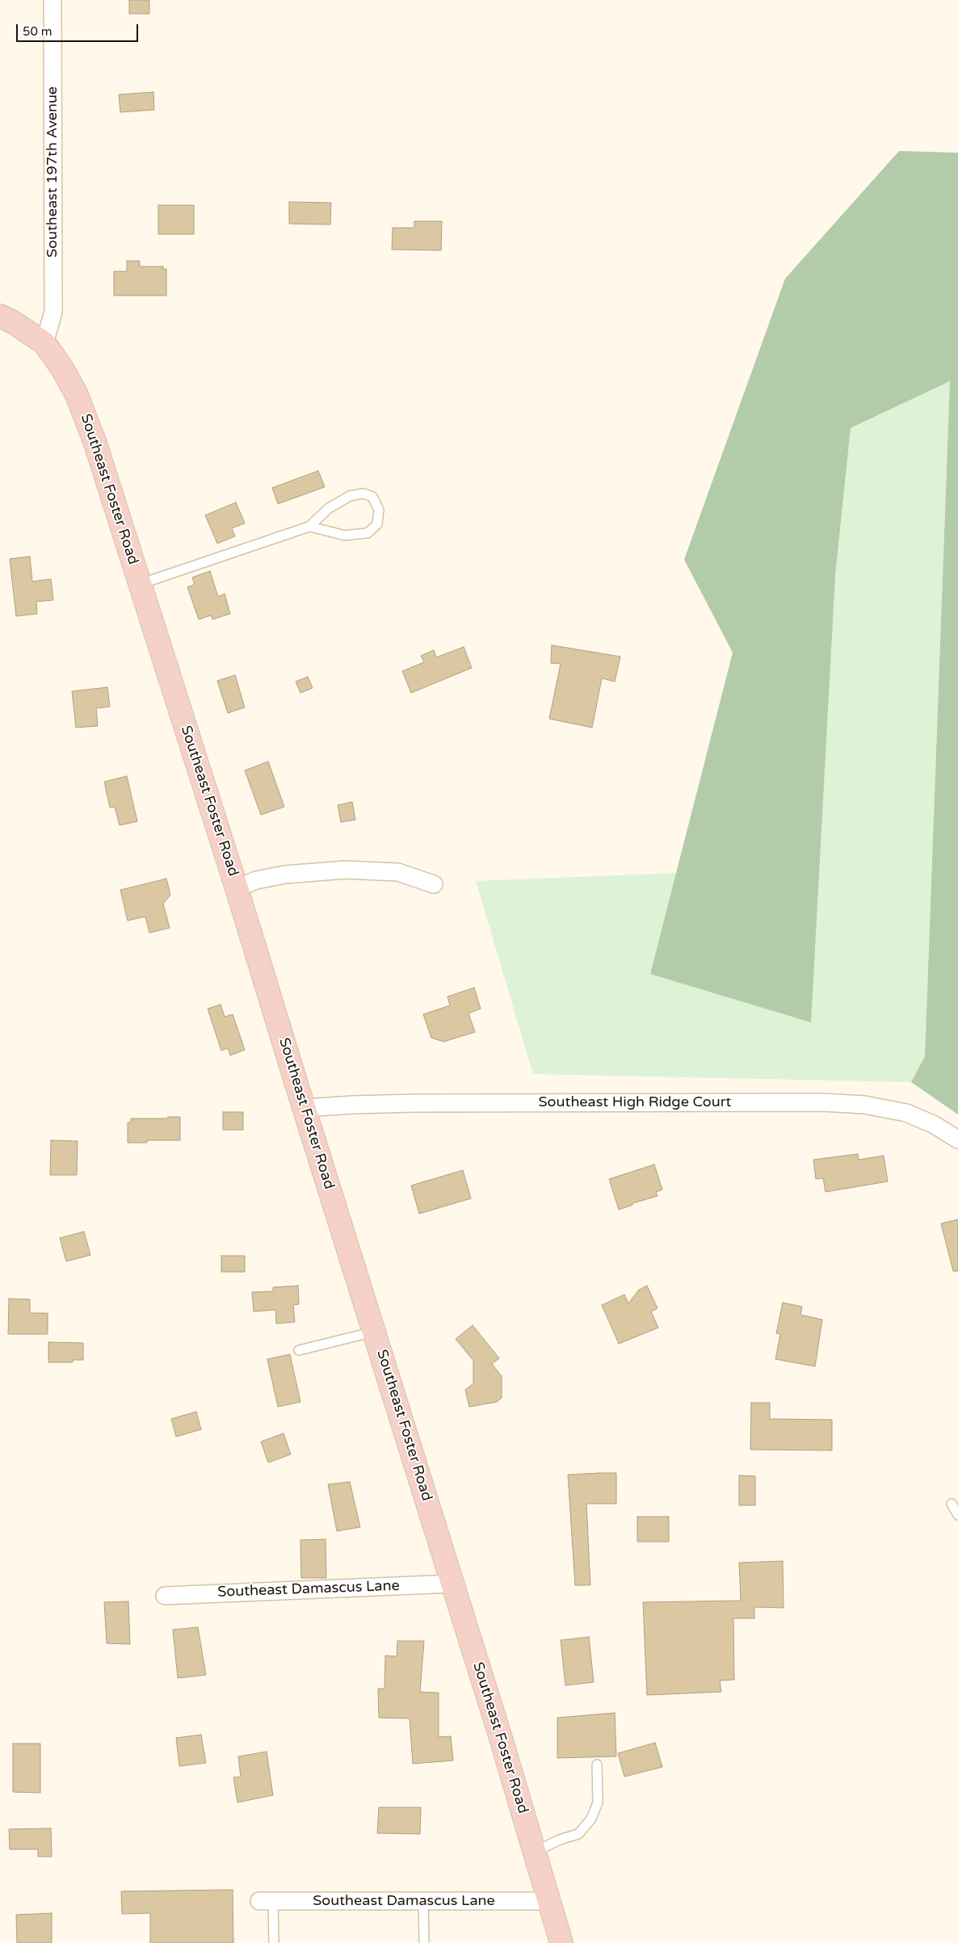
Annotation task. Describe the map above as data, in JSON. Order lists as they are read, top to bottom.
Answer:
{
  "streets": {
    "main road": ["Southeast Foster Road"],
    "street": ["Southeast 197th Avenue", "Southeast High Ridge Court", "Southeast Damascus Lane"]
  },
  "crossings": [
    ["Southeast 197th Avenue", "Southeast Foster Road"],
    ["Southeast Foster Road", "Southeast High Ridge Court"],
    ["Southeast Foster Road", "Southeast Damascus Lane"]
  ],
  "scale_bar": "50 m"
}
